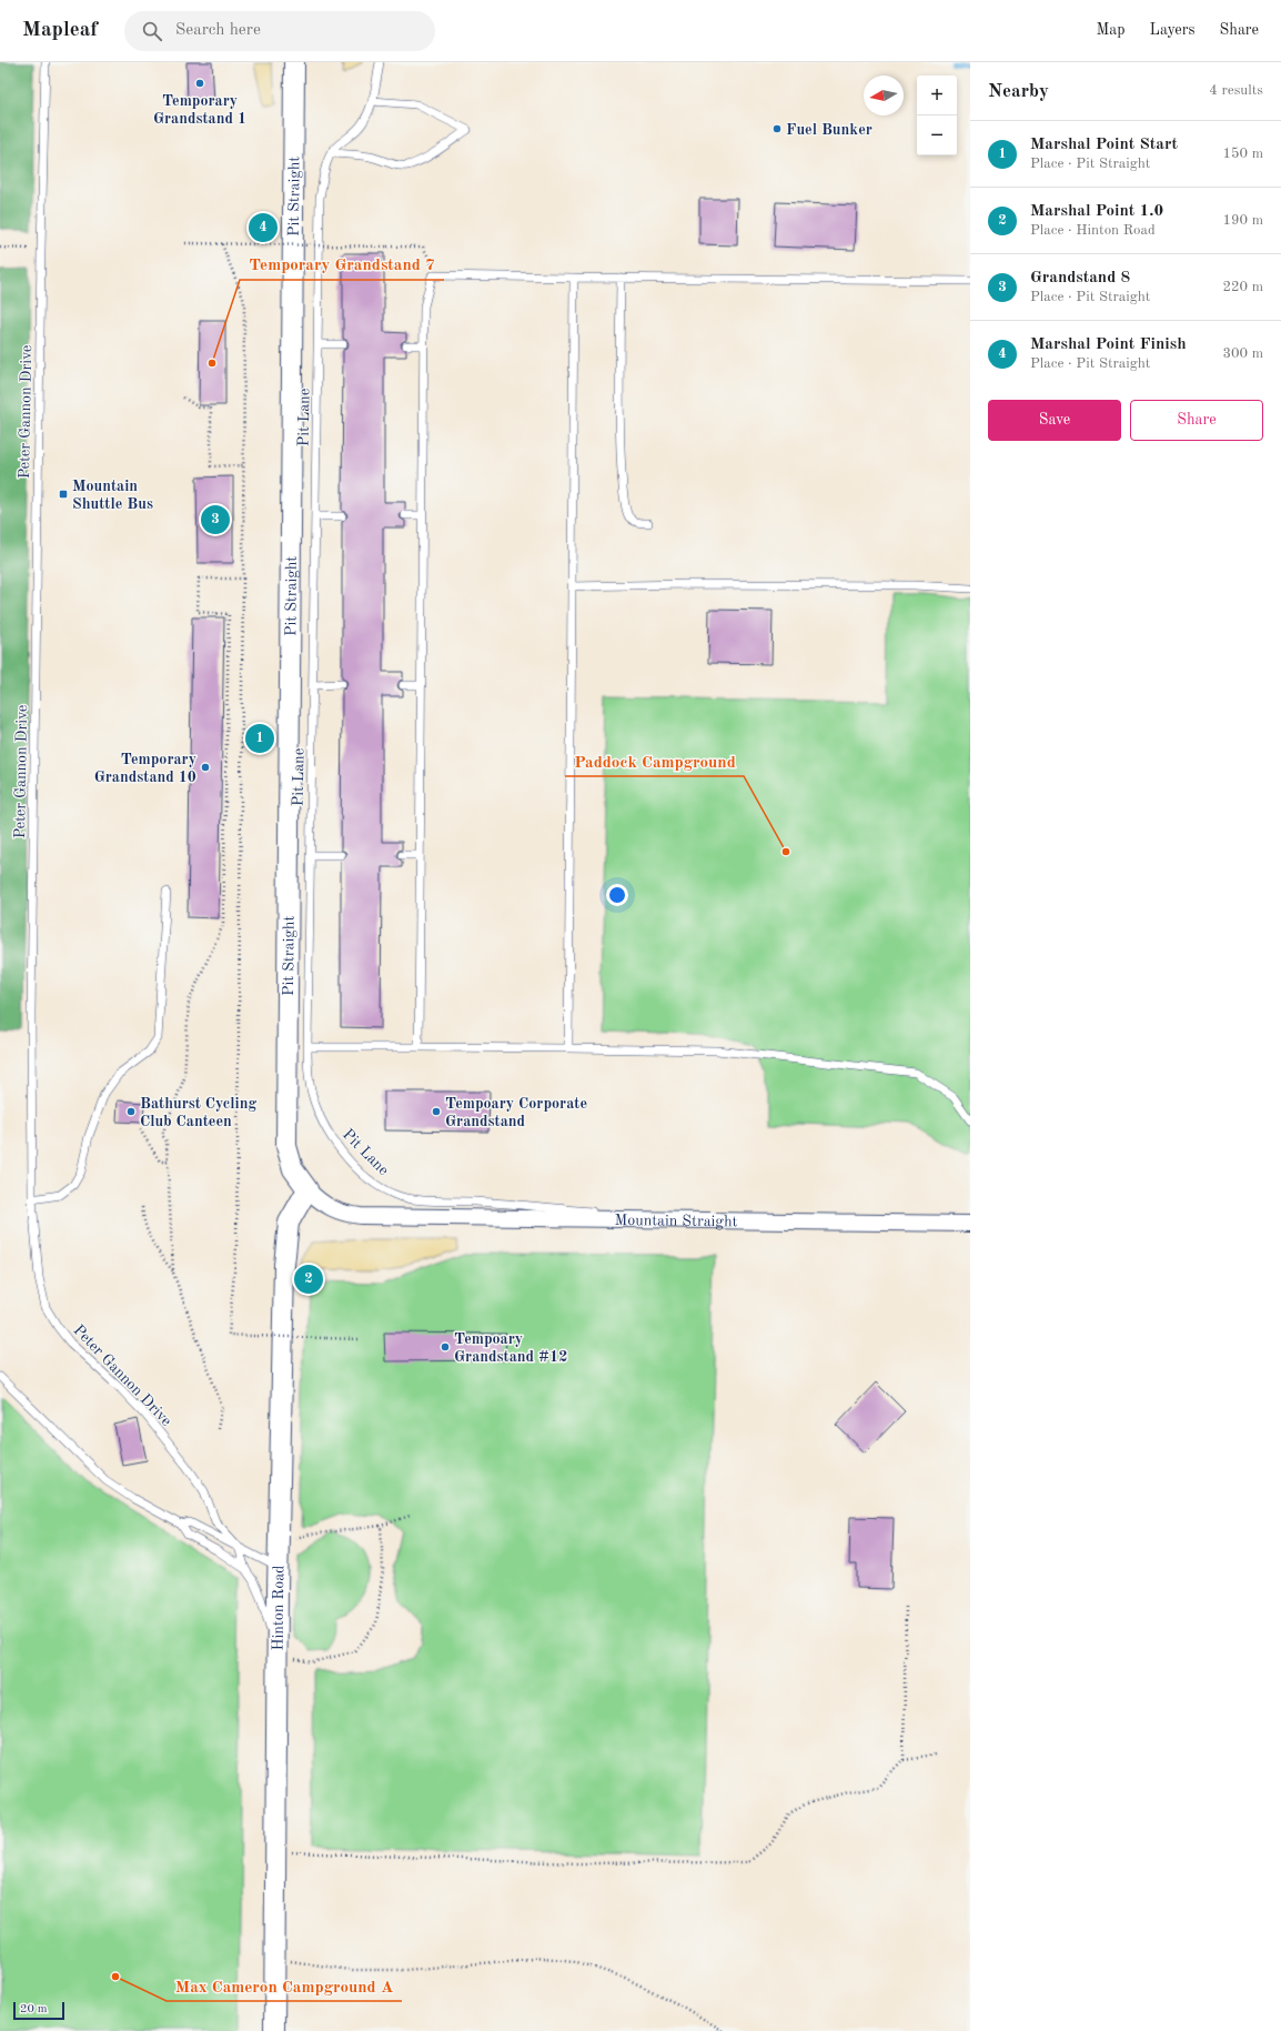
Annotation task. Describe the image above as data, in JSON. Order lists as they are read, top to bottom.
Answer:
{
  "streets": {
    "street": ["Pit Straight", "Mountain Straight", "Hinton Road"],
    "lane": ["Peter Gannon Drive", "Pit Lane"]
  },
  "crossings": [
    ["Pit Straight", "Mountain Straight"],
    ["Pit Straight", "Hinton Road"],
    ["Pit Lane", "Mountain Straight"],
    ["Mountain Straight", "Hinton Road"]
  ],
  "places": {
    "other": [
      "Temporary Grandstand 1",
      "Fuel Bunker",
      "Temporary Grandstand 7",
      "Temporary Grandstand 10",
      "Paddock Campground",
      "Bathurst Cycling Club Canteen",
      "Tempoary Corporate Grandstand",
      "Tempoary Grandstand #12",
      "Max Cameron Campground A"
    ],
    "transit": ["Mountain Shuttle Bus"]
  },
  "scale_bar": "20 m",
  "north": "left",
  "page": {
    "header": "Mapleaf",
    "search": "Search here",
    "nav": ["Map", "Layers", "Share"],
    "heading": ["Nearby", "4 results"],
    "map_buttons": ["+", "−"],
    "list": [
      {
        "mark": "1",
        "name": "Marshal Point Start",
        "note": "Place · Pit Straight",
        "value": "150 m"
      },
      {
        "mark": "2",
        "name": "Marshal Point 1.0",
        "note": "Place · Hinton Road",
        "value": "190 m"
      },
      {
        "mark": "3",
        "name": "Grandstand 8",
        "note": "Place · Pit Straight",
        "value": "220 m"
      },
      {
        "mark": "4",
        "name": "Marshal Point Finish",
        "note": "Place · Pit Straight",
        "value": "300 m"
      }
    ],
    "pins": [
      "4",
      "3",
      "1",
      "2"
    ],
    "buttons": ["Save", "Share"],
    "scale": "20 m"
  }
}
